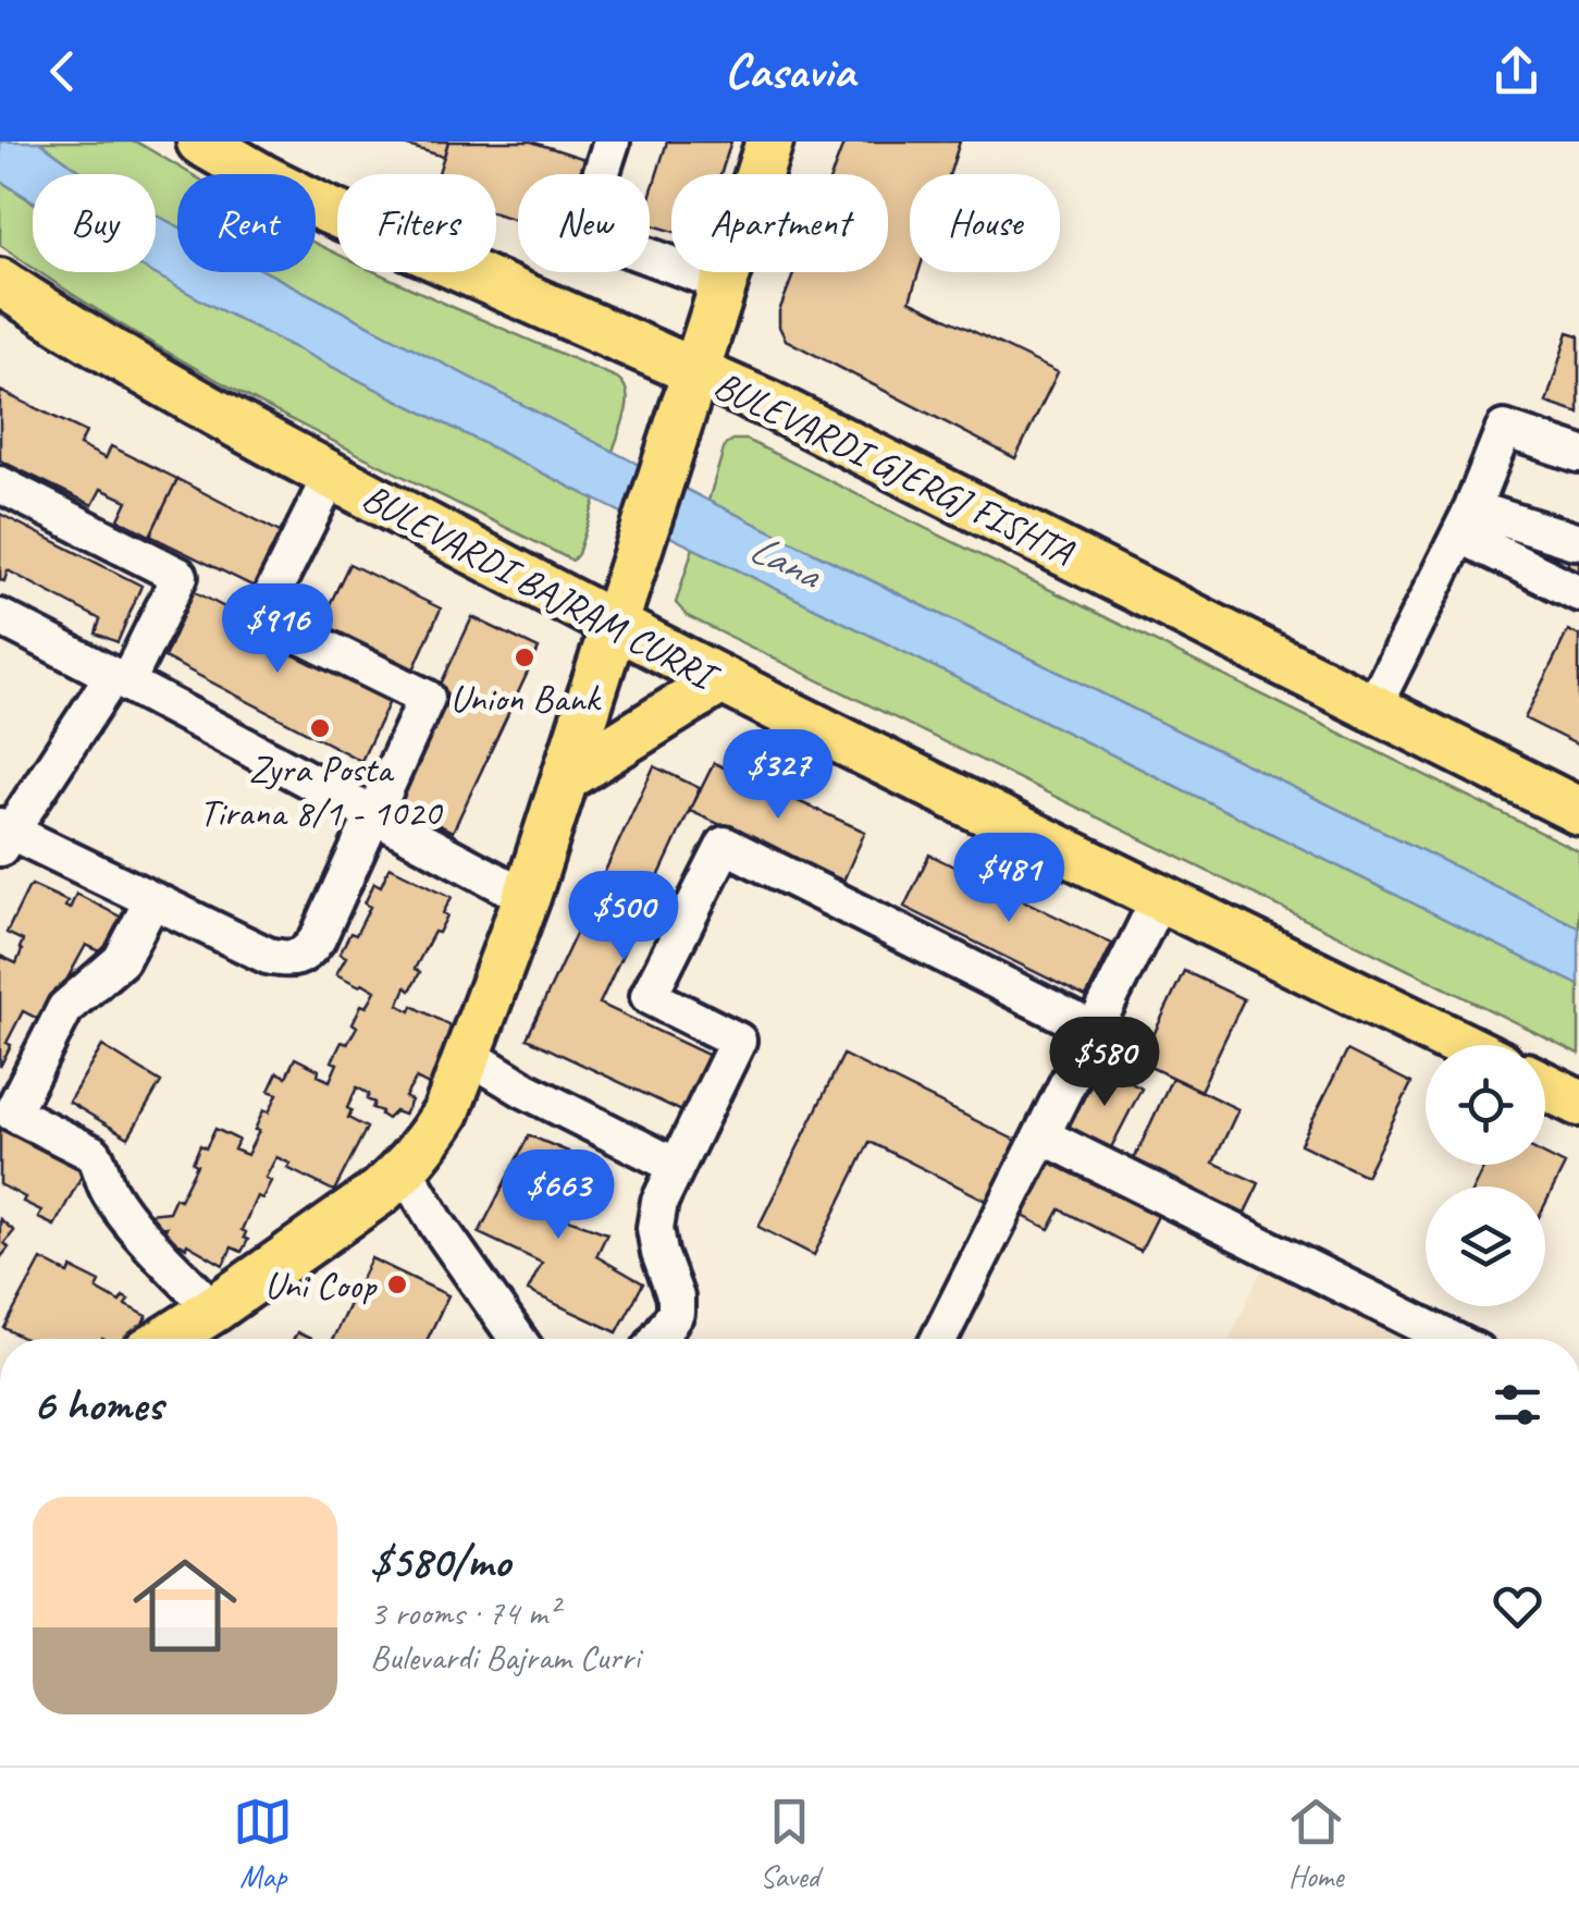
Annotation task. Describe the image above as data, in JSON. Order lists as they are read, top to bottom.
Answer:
{
  "streets": {
    "main road": ["BULEVARDI GJERGJ FISHTA", "BULEVARDI BAJRAM CURRI"]
  },
  "water": ["Lana"],
  "places": ["Union Bank", "Zyra Posta Tirana 8/1 - 1020", "Uni Coop"],
  "page": {
    "header": "Casavia",
    "chip": [
      "Buy",
      "Rent",
      "Filters",
      "New",
      "Apartment",
      "House"
    ],
    "price": [
      "$916",
      "$327",
      "$481",
      "$500",
      "$580",
      "$663"
    ],
    "heading": "6 homes",
    "list": [
      {
        "name": "$580/mo",
        "note": "3 rooms · 74 m² · Bulevardi Bajram Curri"
      }
    ],
    "tabs": ["Map", "Saved", "Home"]
  }
}
